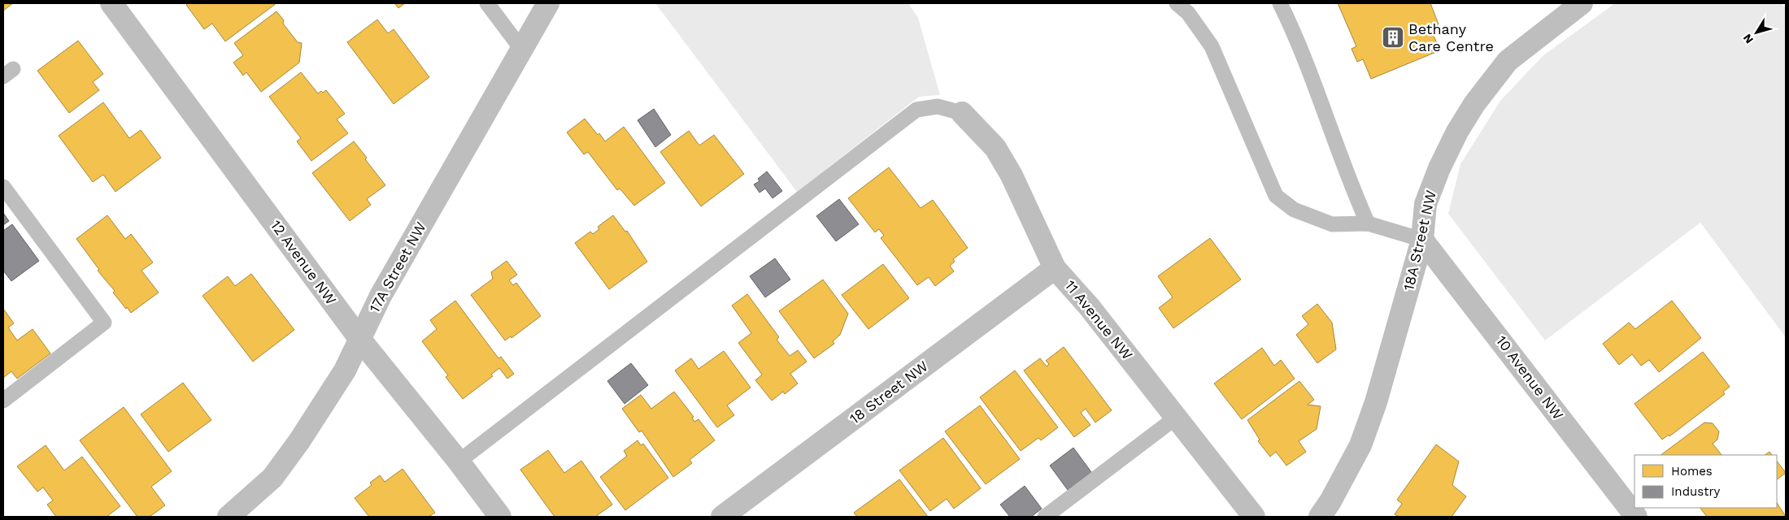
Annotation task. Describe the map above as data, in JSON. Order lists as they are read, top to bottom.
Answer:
{
  "streets": {
    "street": [
      "18A Street NW",
      "12 Avenue NW",
      "17A Street NW",
      "11 Avenue NW",
      "10 Avenue NW",
      "18 Street NW"
    ]
  },
  "crossings": [
    ["18A Street NW", "10 Avenue NW"],
    ["12 Avenue NW", "17A Street NW"],
    ["11 Avenue NW", "18 Street NW"]
  ],
  "places": {
    "building": ["Bethany Care Centre"]
  },
  "legend": ["Homes", "Industry"],
  "north": "bottom left"
}
